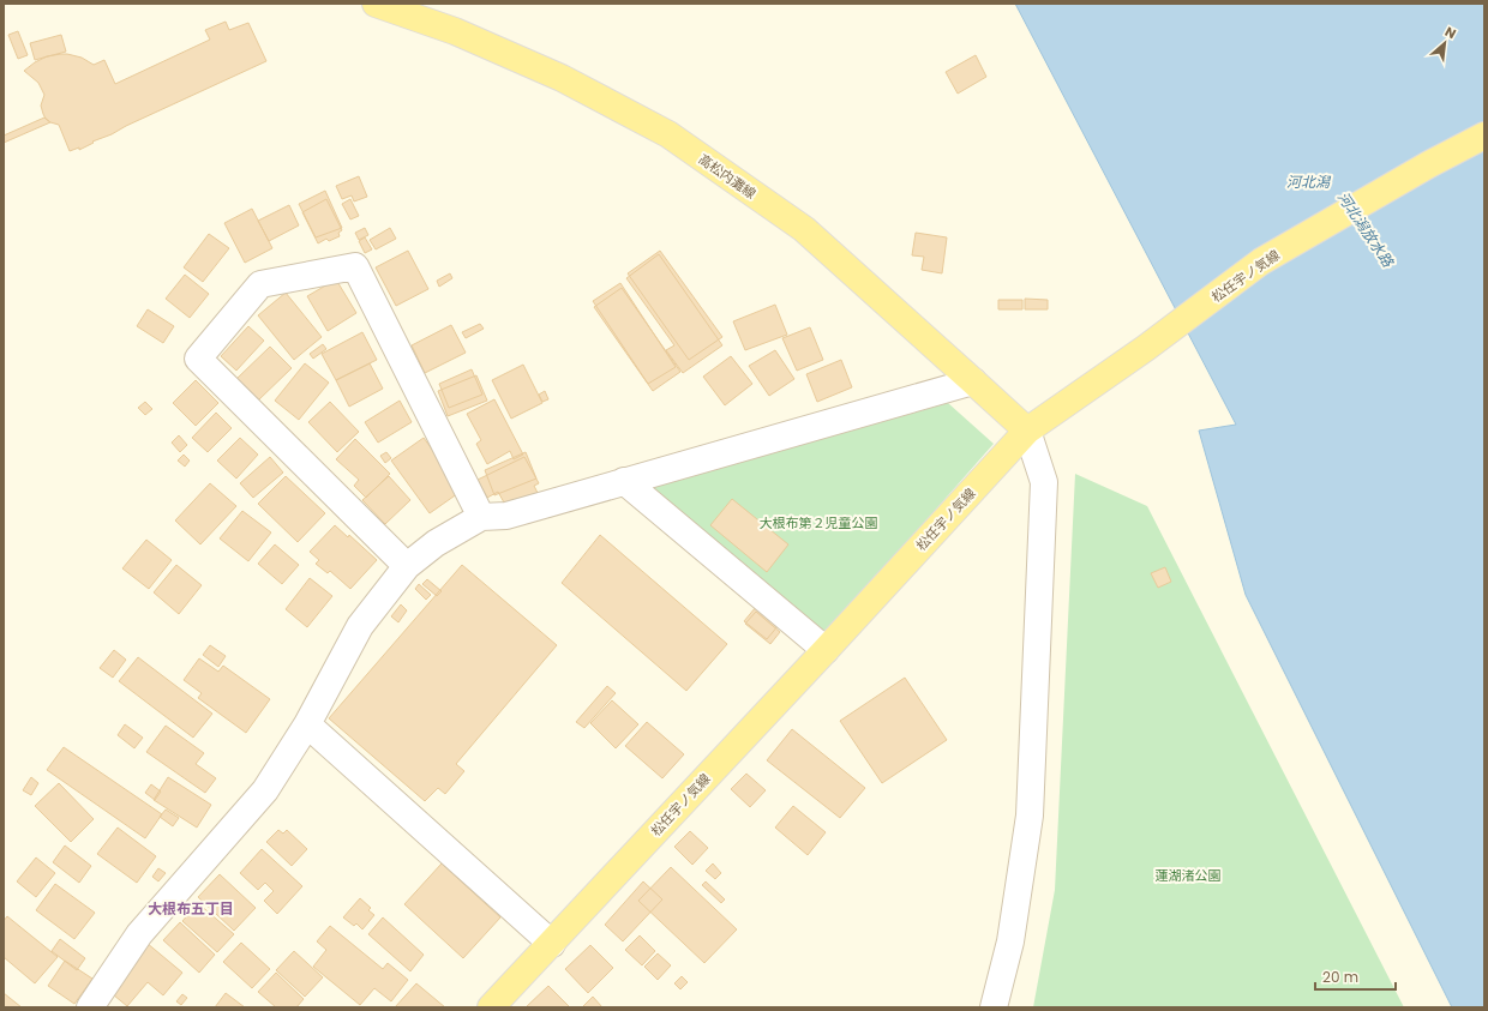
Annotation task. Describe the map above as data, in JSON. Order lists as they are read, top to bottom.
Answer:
{
  "streets": {
    "main road": ["高松内灘線", "松任宇ノ気線"]
  },
  "crossings": [
    ["高松内灘線", "松任宇ノ気線"]
  ],
  "districts": ["大根布五丁目"],
  "water": ["河北潟", "河北潟放水路"],
  "parks": ["大根布第２児童公園", "蓮湖渚公園"],
  "scale_bar": "20 m",
  "north": "top right"
}
